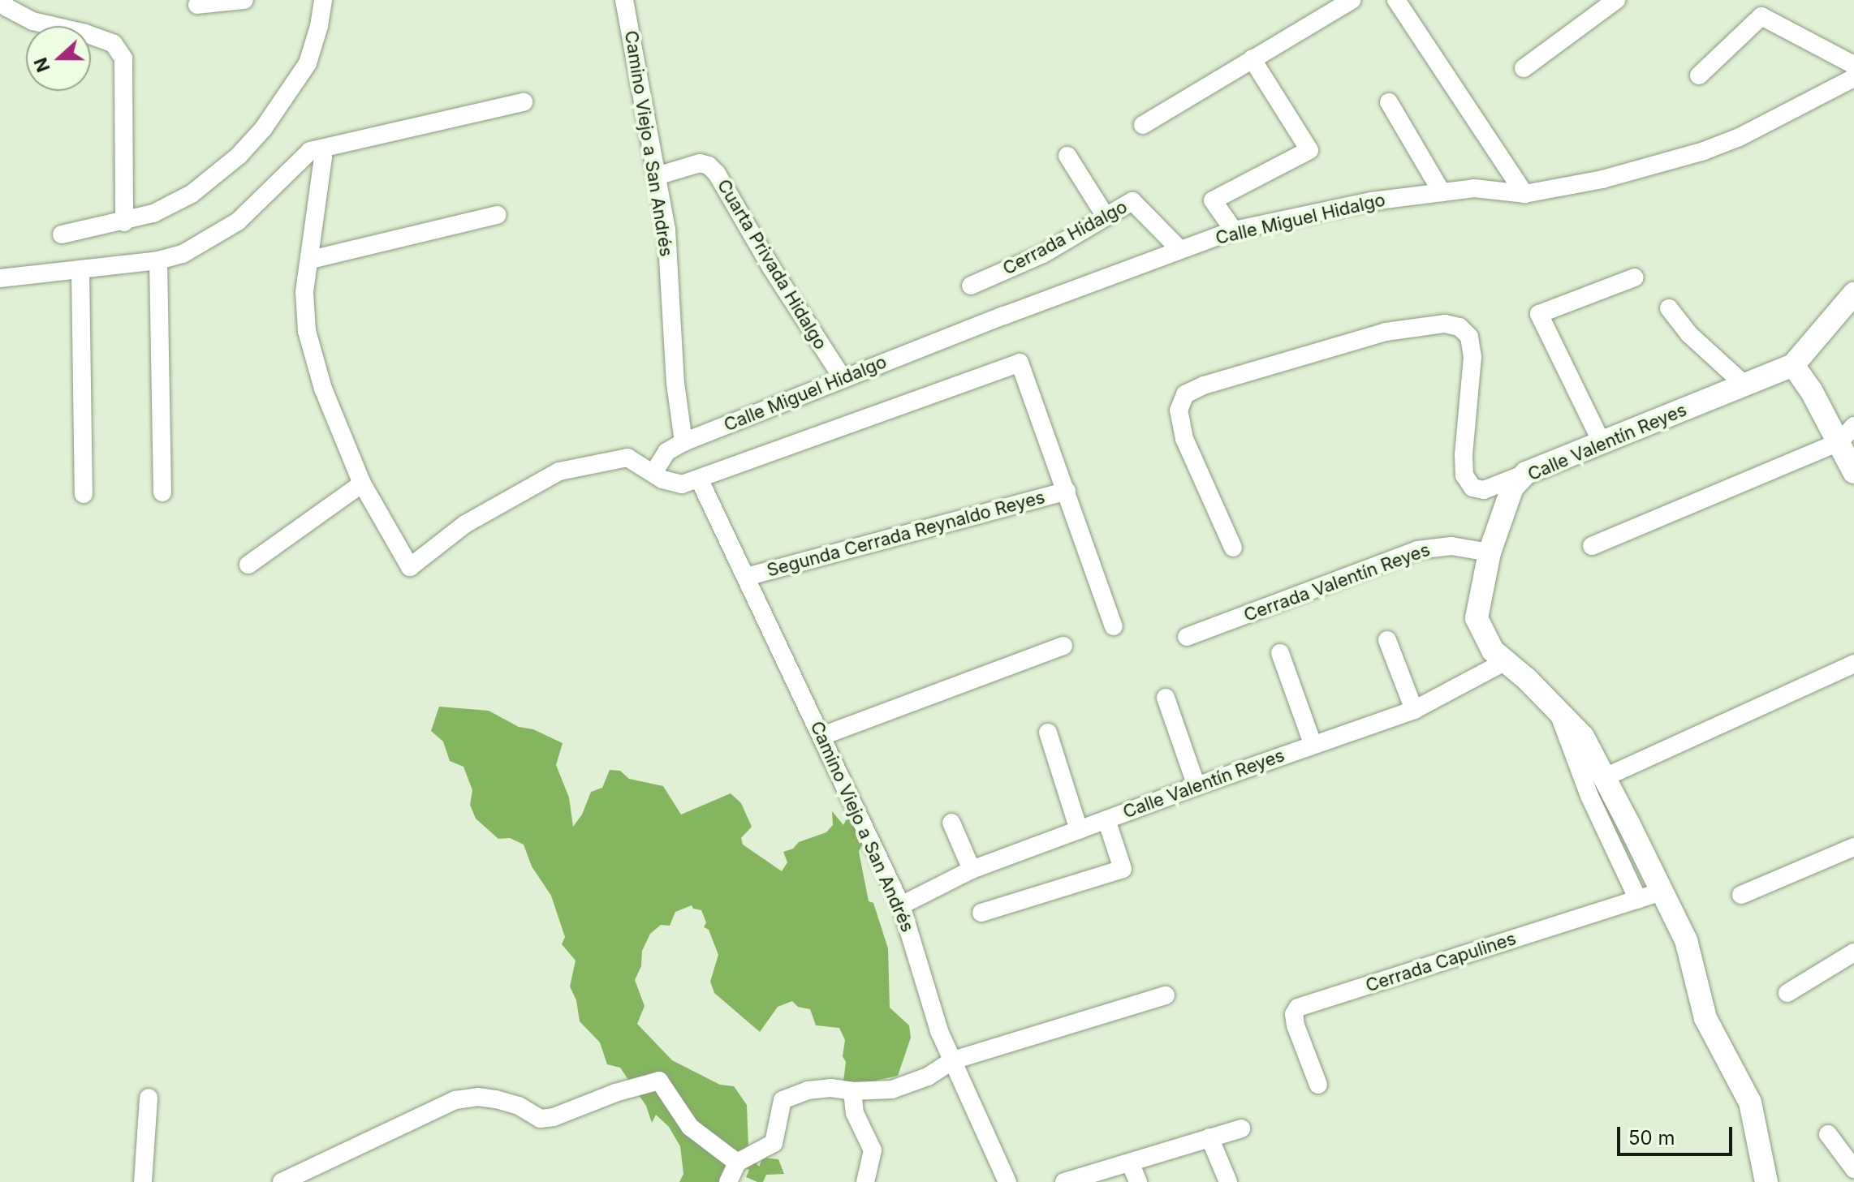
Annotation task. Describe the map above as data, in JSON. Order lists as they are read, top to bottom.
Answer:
{
  "streets": {
    "street": [
      "Camino Viejo a San Andrés",
      "Calle Miguel Hidalgo",
      "Cerrada Hidalgo",
      "Cuarta Privada Hidalgo",
      "Calle Valentín Reyes",
      "Segunda Cerrada Reynaldo Reyes",
      "Cerrada Valentín Reyes",
      "Cerrada Capulines"
    ]
  },
  "crossings": [
    ["Camino Viejo a San Andrés", "Calle Miguel Hidalgo"],
    ["Camino Viejo a San Andrés", "Cuarta Privada Hidalgo"],
    ["Camino Viejo a San Andrés", "Calle Valentín Reyes"],
    ["Camino Viejo a San Andrés", "Segunda Cerrada Reynaldo Reyes"],
    ["Calle Miguel Hidalgo", "Cerrada Hidalgo"],
    ["Calle Miguel Hidalgo", "Cuarta Privada Hidalgo"],
    ["Calle Valentín Reyes", "Cerrada Valentín Reyes"],
    ["Calle Valentín Reyes", "Cerrada Capulines"]
  ],
  "scale_bar": "50 m",
  "north": "left"
}
